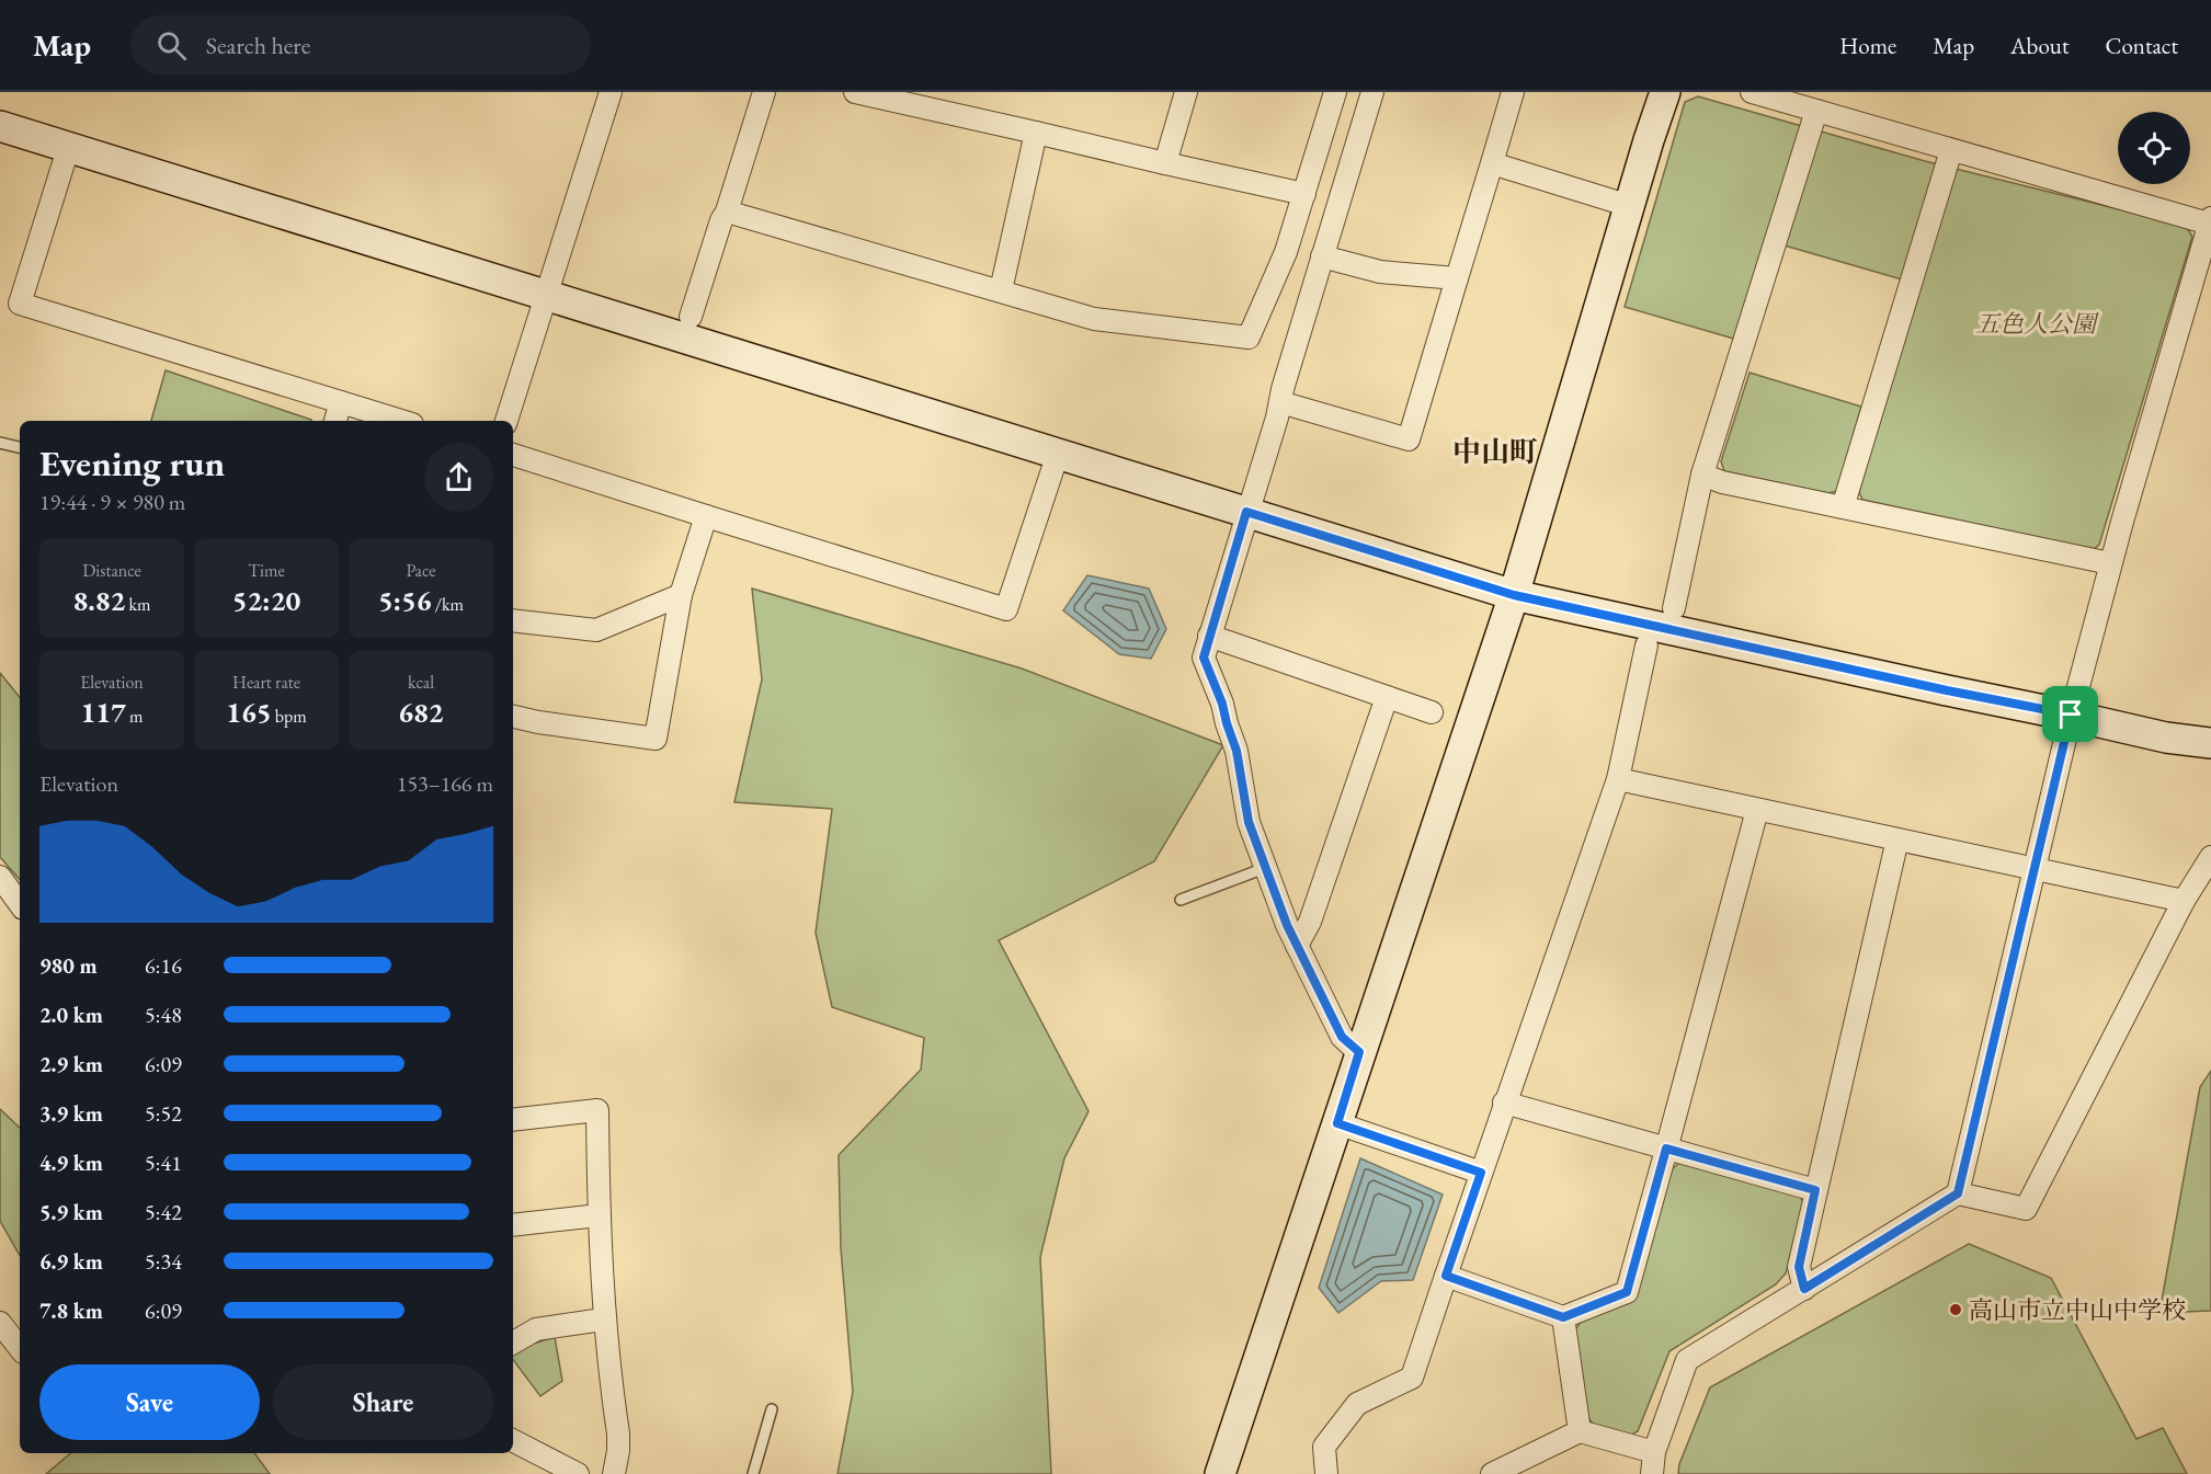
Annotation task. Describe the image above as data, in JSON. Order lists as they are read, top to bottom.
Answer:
{
  "districts": ["中山町"],
  "parks": ["五色人公園"],
  "places": ["高山市立中山中学校"],
  "page": {
    "header": "Map",
    "search": "Search here",
    "nav": [
      "Home",
      "Map",
      "About",
      "Contact"
    ],
    "heading": ["Evening run", "19:44 · 9 × 980 m"],
    "stats": [
      ["Distance", "8.82 km"],
      ["Time", "52:20"],
      ["Pace", "5:56 /km"],
      ["Elevation", "117 m"],
      ["Heart rate", "165 bpm"],
      ["kcal", "682"]
    ],
    "chart": ["Elevation", "153–166 m"],
    "list": [
      {
        "name": "980 m",
        "note": "6:16"
      },
      {
        "name": "2.0 km",
        "note": "5:48"
      },
      {
        "name": "2.9 km",
        "note": "6:09"
      },
      {
        "name": "3.9 km",
        "note": "5:52"
      },
      {
        "name": "4.9 km",
        "note": "5:41"
      },
      {
        "name": "5.9 km",
        "note": "5:42"
      },
      {
        "name": "6.9 km",
        "note": "5:34"
      },
      {
        "name": "7.8 km",
        "note": "6:09"
      }
    ],
    "buttons": ["Save", "Share"]
  }
}
